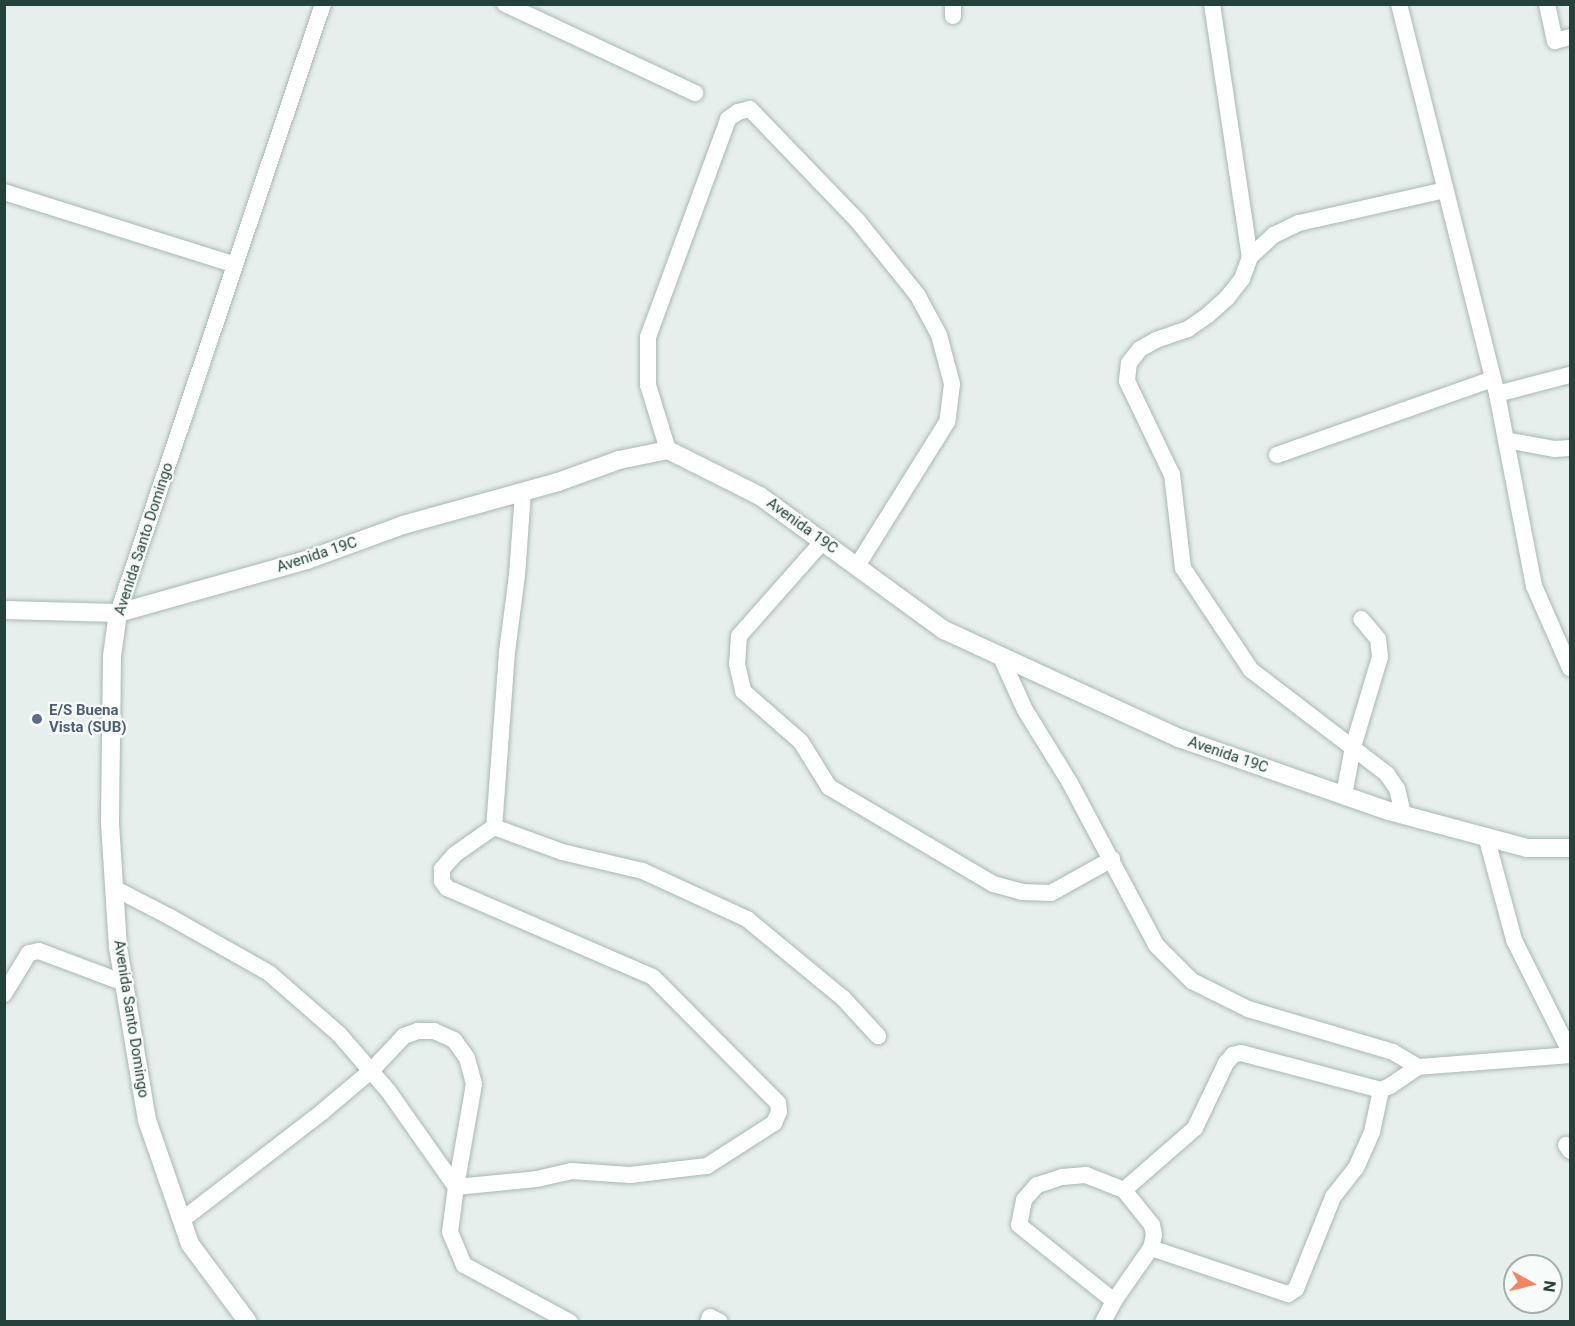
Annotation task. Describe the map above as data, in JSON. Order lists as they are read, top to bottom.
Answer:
{
  "streets": {
    "street": ["Avenida 19C", "Avenida Santo Domingo"]
  },
  "crossings": [
    ["Avenida 19C", "Avenida Santo Domingo"]
  ],
  "places": ["E/S Buena Vista (SUB)"],
  "north": "right"
}
